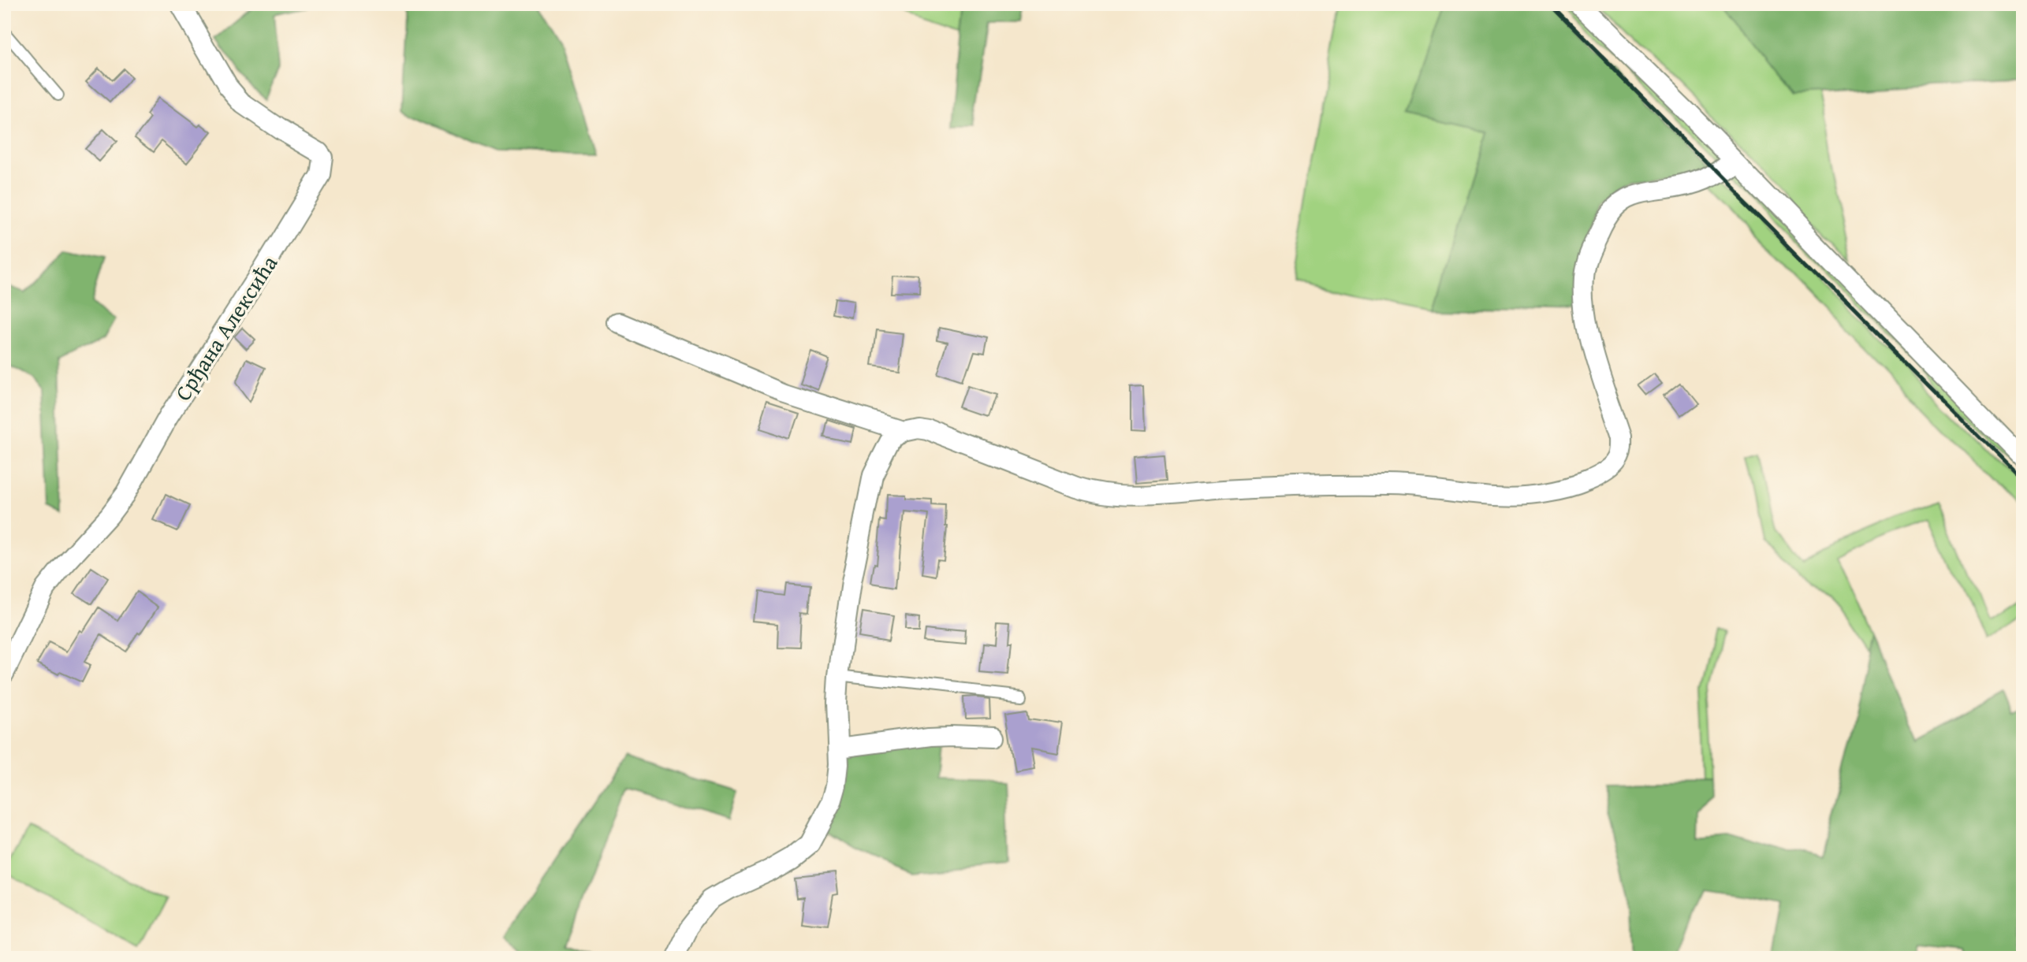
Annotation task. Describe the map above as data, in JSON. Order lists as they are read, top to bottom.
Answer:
{
  "streets": {
    "street": ["Срђана Алексића"]
  }
}
